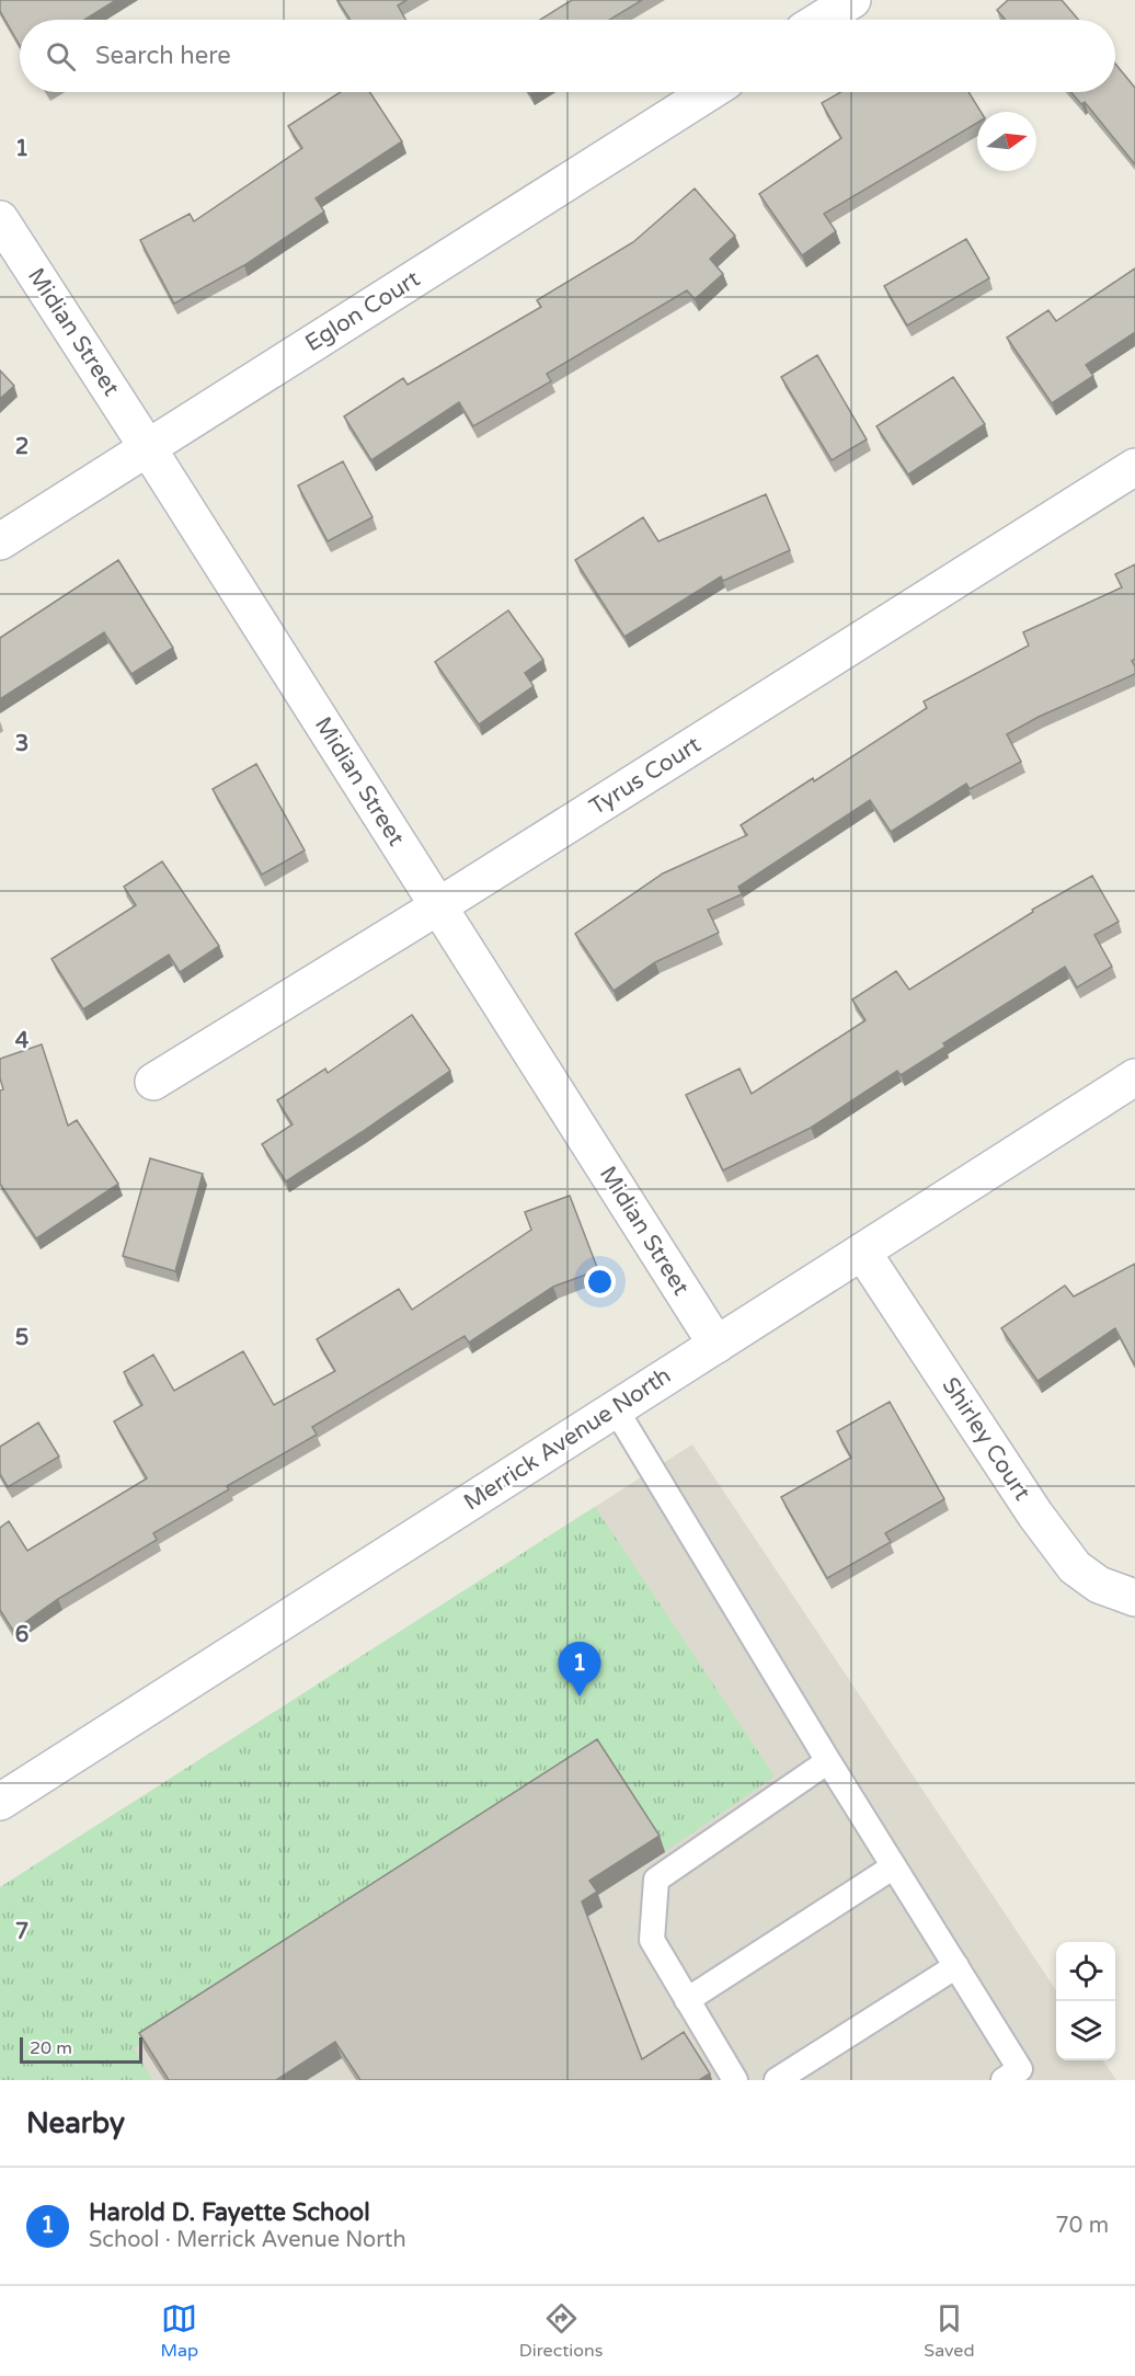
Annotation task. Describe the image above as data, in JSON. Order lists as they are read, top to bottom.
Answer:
{
  "streets": {
    "street": [
      "Eglon Court",
      "Midian Street",
      "Tyrus Court",
      "Merrick Avenue North",
      "Shirley Court"
    ]
  },
  "crossings": [
    ["Eglon Court", "Midian Street"],
    ["Midian Street", "Tyrus Court"],
    ["Midian Street", "Merrick Avenue North"],
    ["Merrick Avenue North", "Shirley Court"]
  ],
  "scale_bar": "20 m",
  "north": "right",
  "page": {
    "search": "Search here",
    "pins": "1",
    "scale": "20 m",
    "heading": "Nearby",
    "list": [
      {
        "mark": "1",
        "name": "Harold D. Fayette School",
        "note": "School · Merrick Avenue North",
        "value": "70 m"
      }
    ],
    "nav": ["Map", "Directions", "Saved"]
  },
  "grid": {
    "rows": [
      "1",
      "2",
      "3",
      "4",
      "5",
      "6",
      "7"
    ]
  }
}
